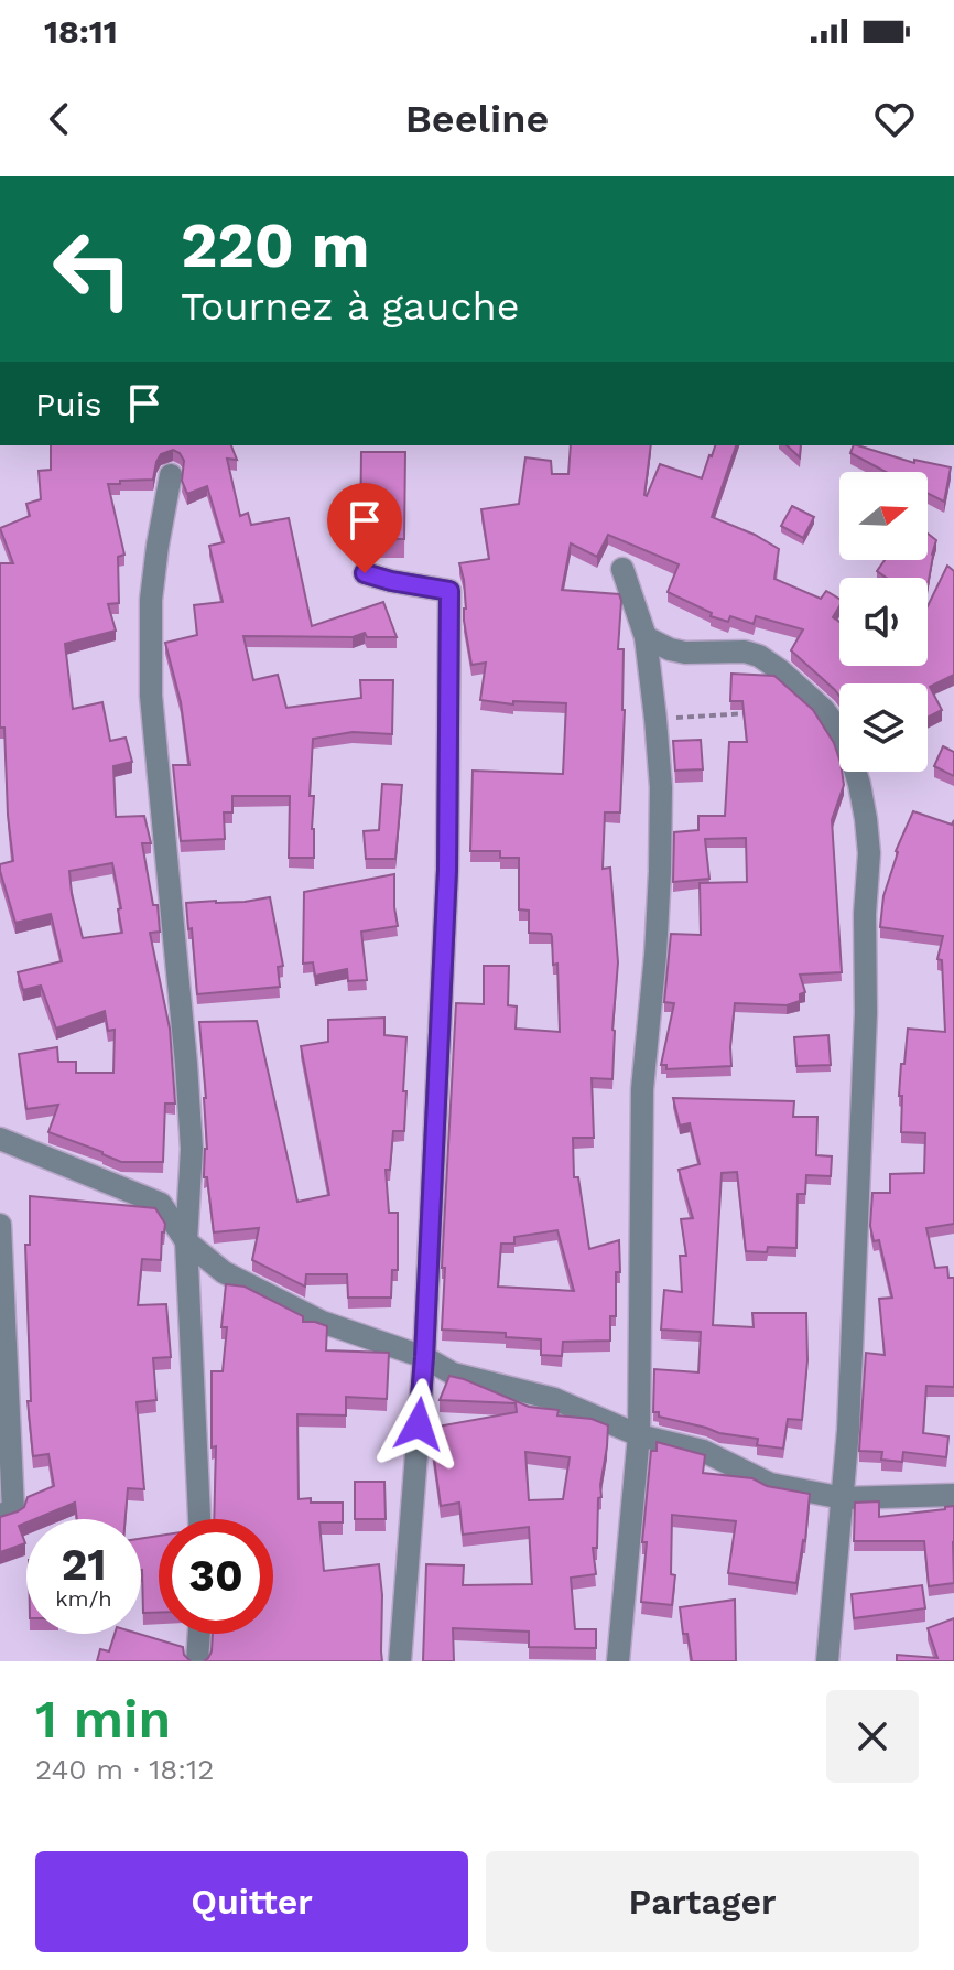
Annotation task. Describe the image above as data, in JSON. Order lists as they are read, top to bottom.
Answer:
{
  "north": "right",
  "page": {
    "status": "18:11",
    "header": "Beeline",
    "turn": ["220 m", "Tournez à gauche"],
    "then": "Puis",
    "speed": "21 km/h",
    "limit": "30",
    "heading": ["1 min", "240 m · 18:12"],
    "buttons": ["Quitter", "Partager"]
  }
}
